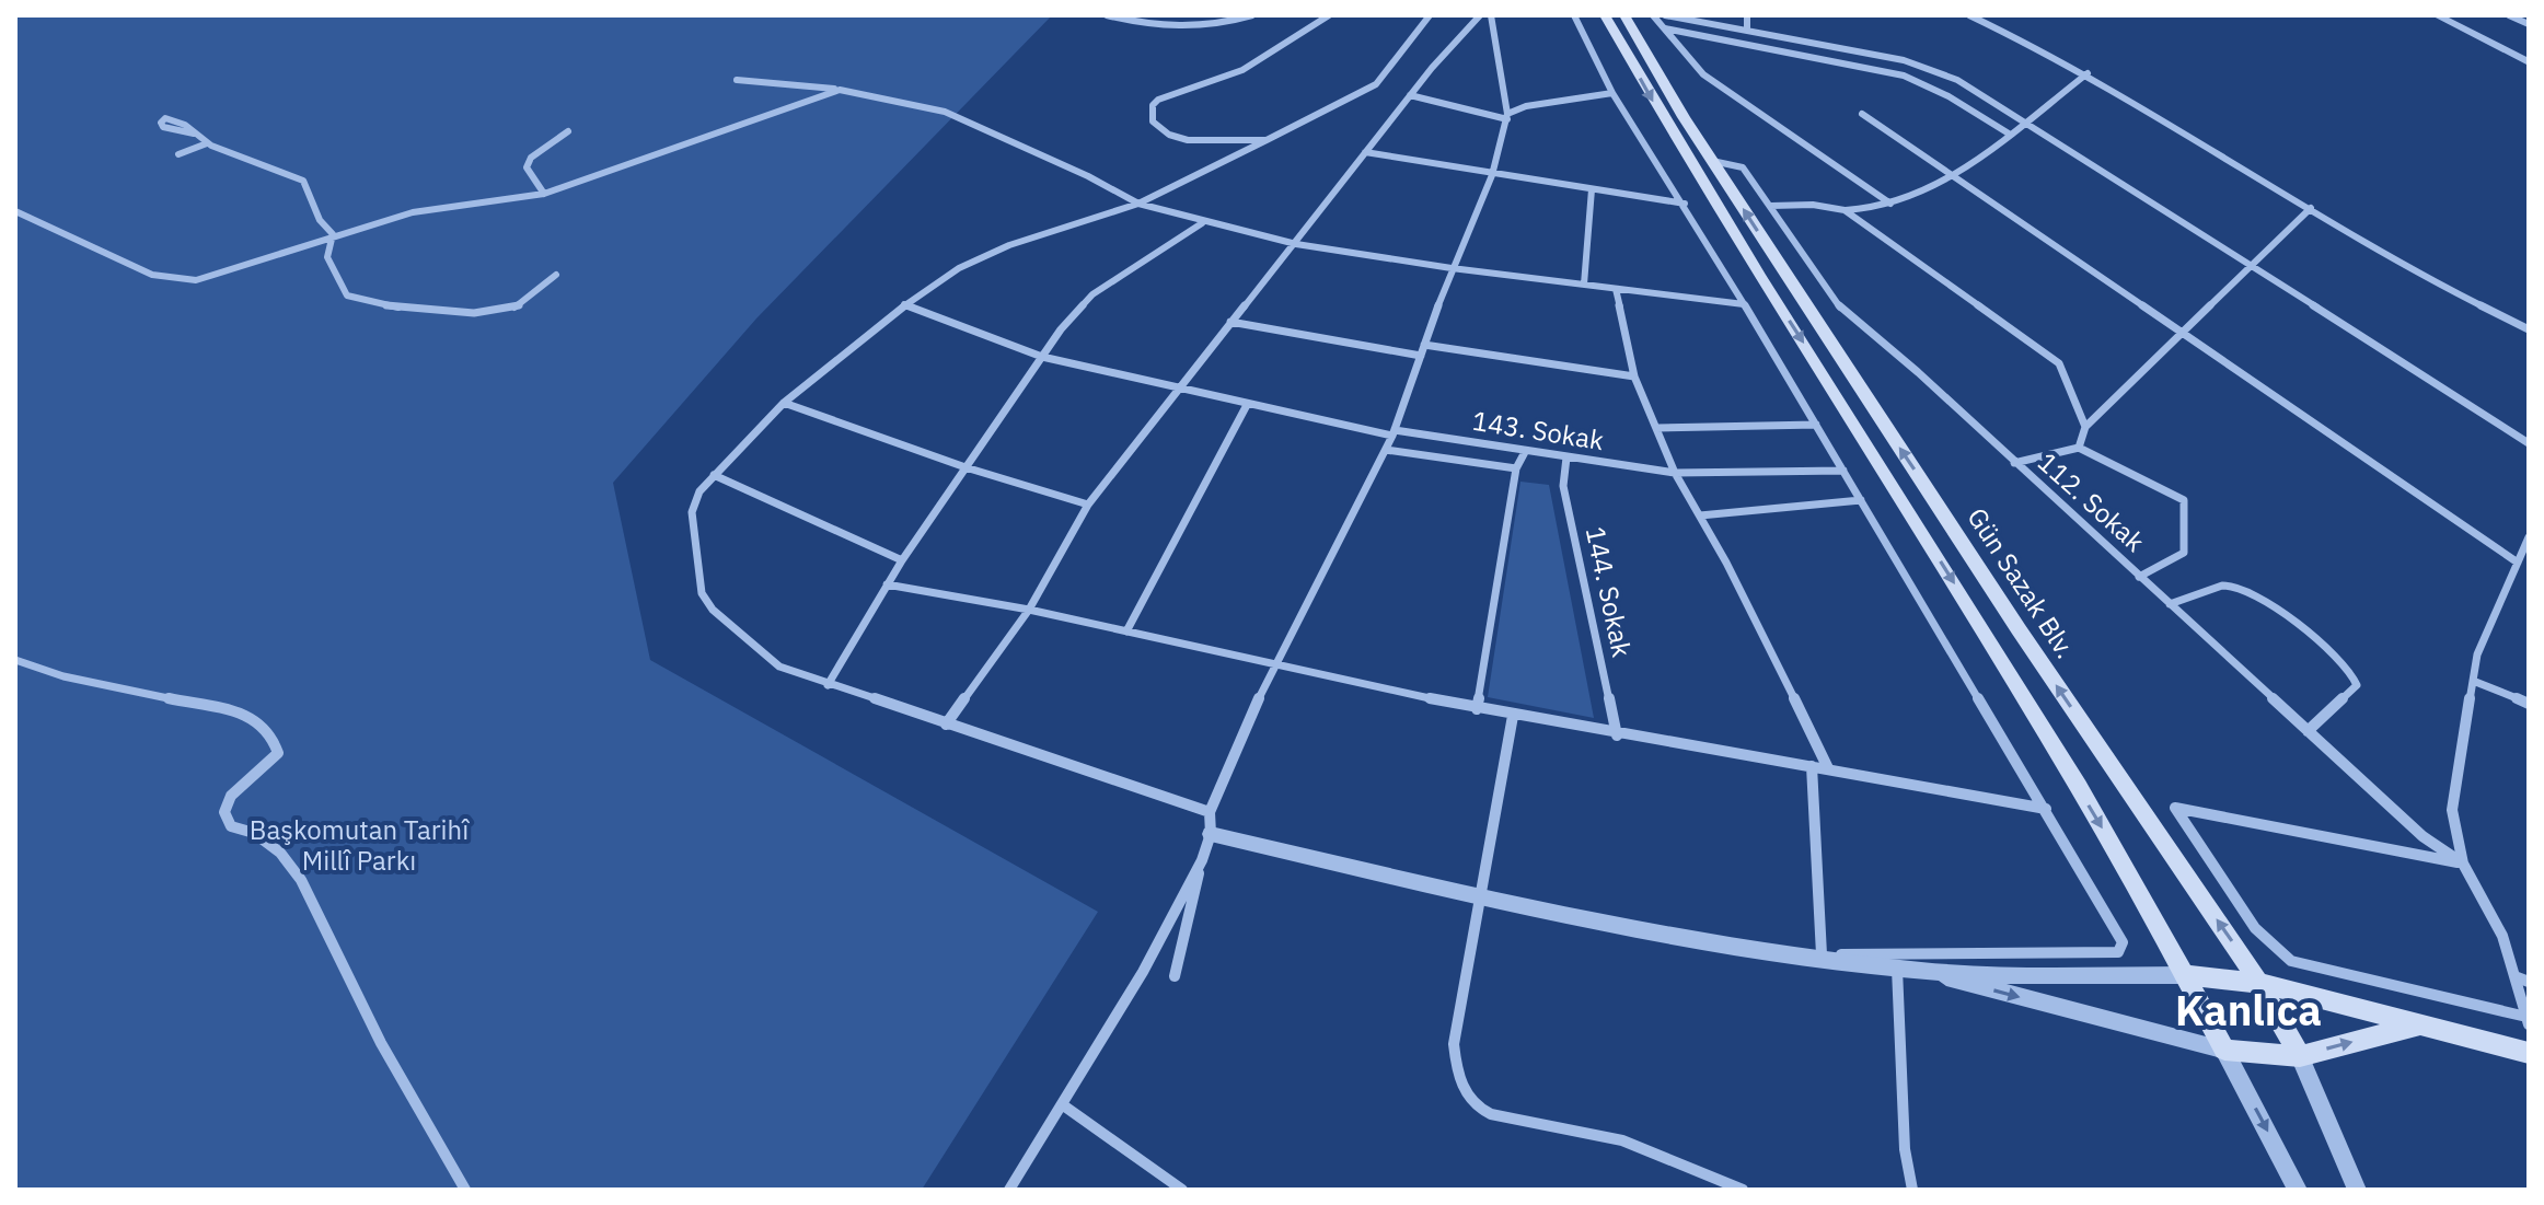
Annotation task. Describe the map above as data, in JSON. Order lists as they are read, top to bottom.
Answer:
{
  "streets": {
    "main road": ["Gün Sazak Blv."],
    "street": ["143. Sokak", "112. Sokak", "144. Sokak"]
  },
  "crossings": [
    ["143. Sokak", "144. Sokak"],
    ["112. Sokak", "Gün Sazak Blv."]
  ],
  "districts": ["Kanlıca"],
  "parks": ["Başkomutan Tarihî Millî Parkı"]
}
